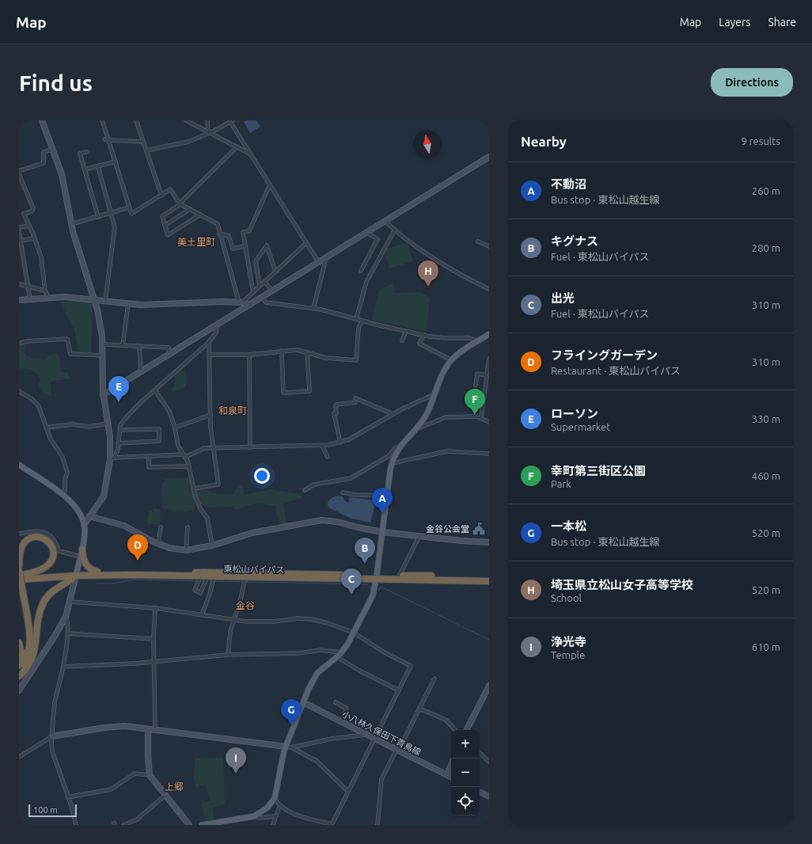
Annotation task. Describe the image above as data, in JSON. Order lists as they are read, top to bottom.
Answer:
{
  "streets": {
    "highway": ["東松山バイパス"],
    "street": ["小八林久保田下青鳥線"]
  },
  "districts": [
    "美土里町",
    "和泉町",
    "金谷",
    "上郷"
  ],
  "places": {
    "public building": ["金谷公会堂"]
  },
  "scale_bar": "100 m",
  "north": "top",
  "page": {
    "header": "Map",
    "nav": ["Map", "Layers", "Share"],
    "buttons": "Directions",
    "title": "Find us",
    "heading": ["Nearby", "9 results"],
    "list": [
      {
        "mark": "A",
        "name": "不動沼",
        "note": "Bus stop · 東松山越生線",
        "value": "260 m"
      },
      {
        "mark": "B",
        "name": "キグナス",
        "note": "Fuel · 東松山バイパス",
        "value": "280 m"
      },
      {
        "mark": "C",
        "name": "出光",
        "note": "Fuel · 東松山バイパス",
        "value": "310 m"
      },
      {
        "mark": "D",
        "name": "フライングガーデン",
        "note": "Restaurant · 東松山バイパス",
        "value": "310 m"
      },
      {
        "mark": "E",
        "name": "ローソン",
        "note": "Supermarket",
        "value": "330 m"
      },
      {
        "mark": "F",
        "name": "幸町第三街区公園",
        "note": "Park",
        "value": "460 m"
      },
      {
        "mark": "G",
        "name": "一本松",
        "note": "Bus stop · 東松山越生線",
        "value": "520 m"
      },
      {
        "mark": "H",
        "name": "埼玉県立松山女子高等学校",
        "note": "School",
        "value": "520 m"
      },
      {
        "mark": "I",
        "name": "浄光寺",
        "note": "Temple",
        "value": "610 m"
      }
    ],
    "pins": [
      "H",
      "E",
      "F",
      "A",
      "D",
      "B",
      "C",
      "G",
      "I"
    ],
    "map_buttons": ["+", "−"],
    "scale": "100 m"
  }
}
